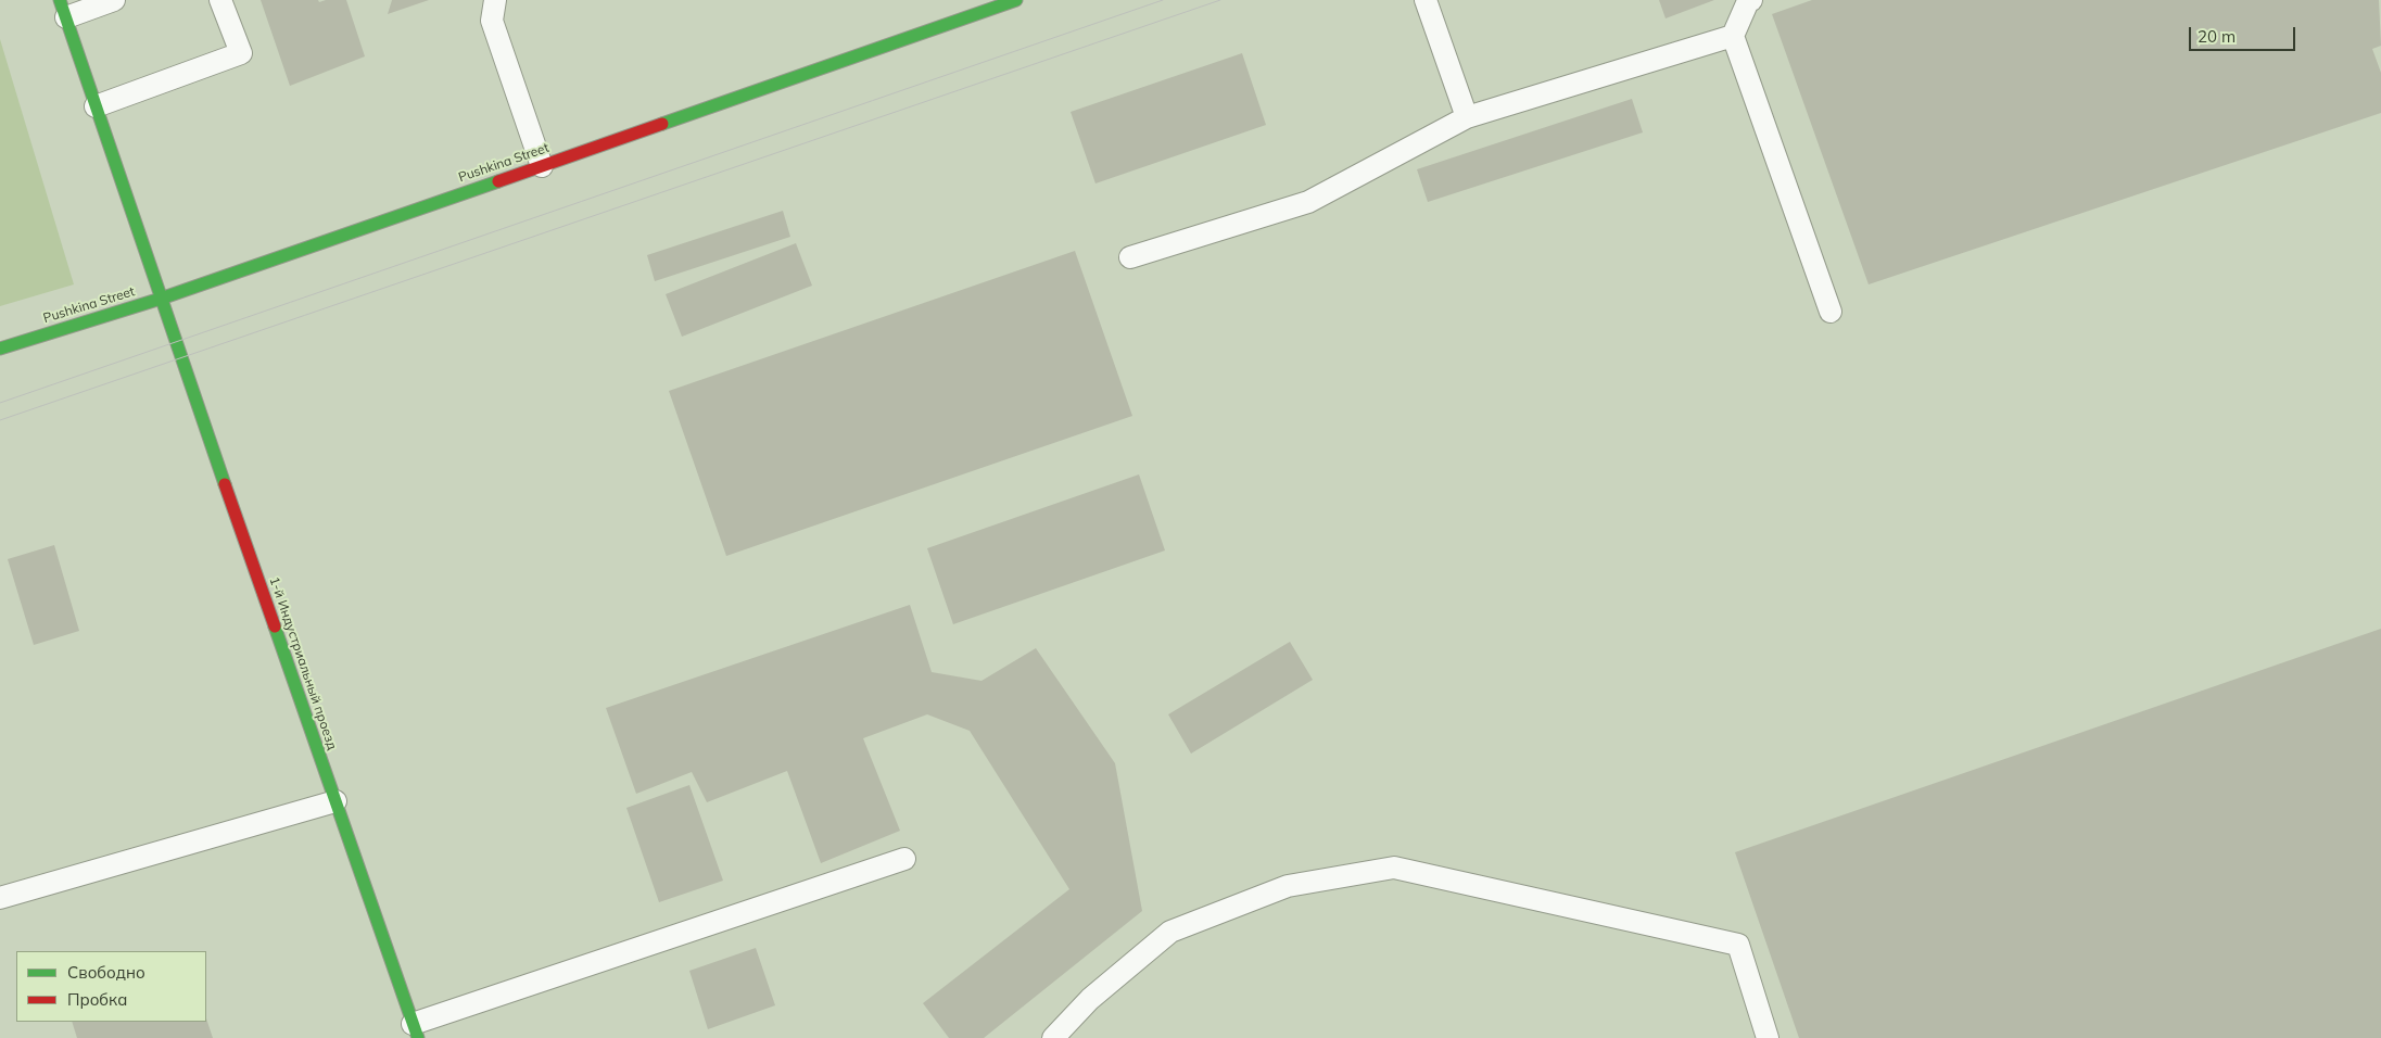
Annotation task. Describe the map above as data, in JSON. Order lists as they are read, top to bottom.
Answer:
{
  "streets": {
    "street": ["Pushkina Street", "1-й Индустриальный проезд"]
  },
  "crossings": [
    ["Pushkina Street", "1-й Индустриальный проезд"]
  ],
  "legend": ["Свободно", "Пробка"],
  "scale_bar": "20 m"
}
